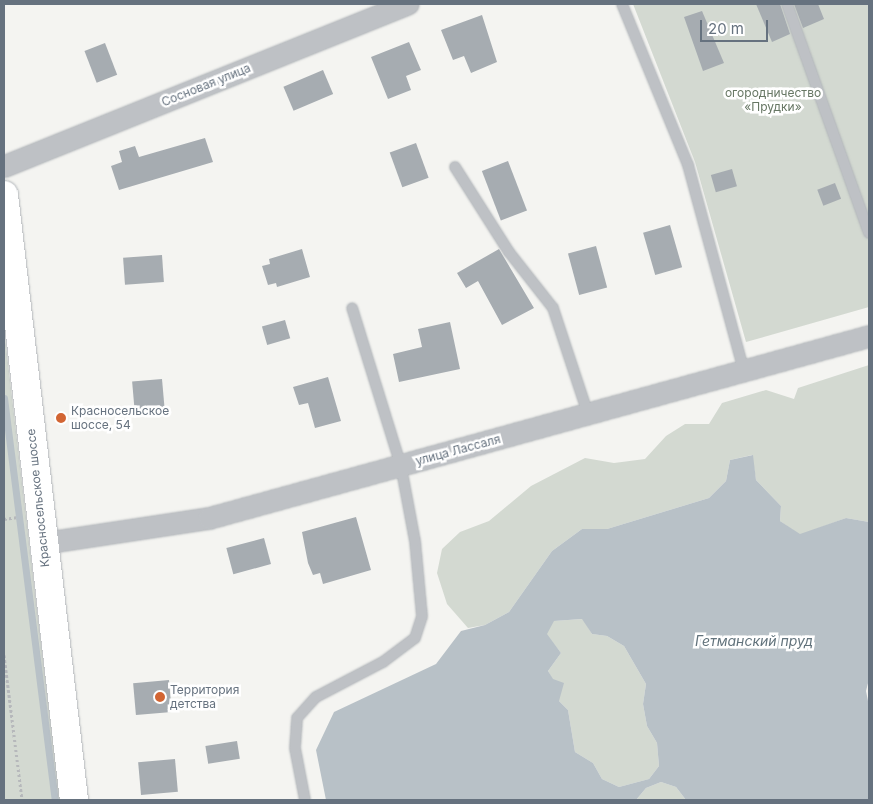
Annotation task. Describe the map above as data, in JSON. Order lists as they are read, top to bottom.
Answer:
{
  "streets": {
    "main road": ["Красносельское шоссе"],
    "street": ["Сосновая улица", "улица Лассаля"]
  },
  "crossings": [
    ["улица Лассаля", "Красносельское шоссе"]
  ],
  "water": ["Гетманский пруд"],
  "parks": ["огородничество «Прудки»"],
  "places": ["Красносельское шоссе, 54", "Территория детства"],
  "scale_bar": "20 m"
}
